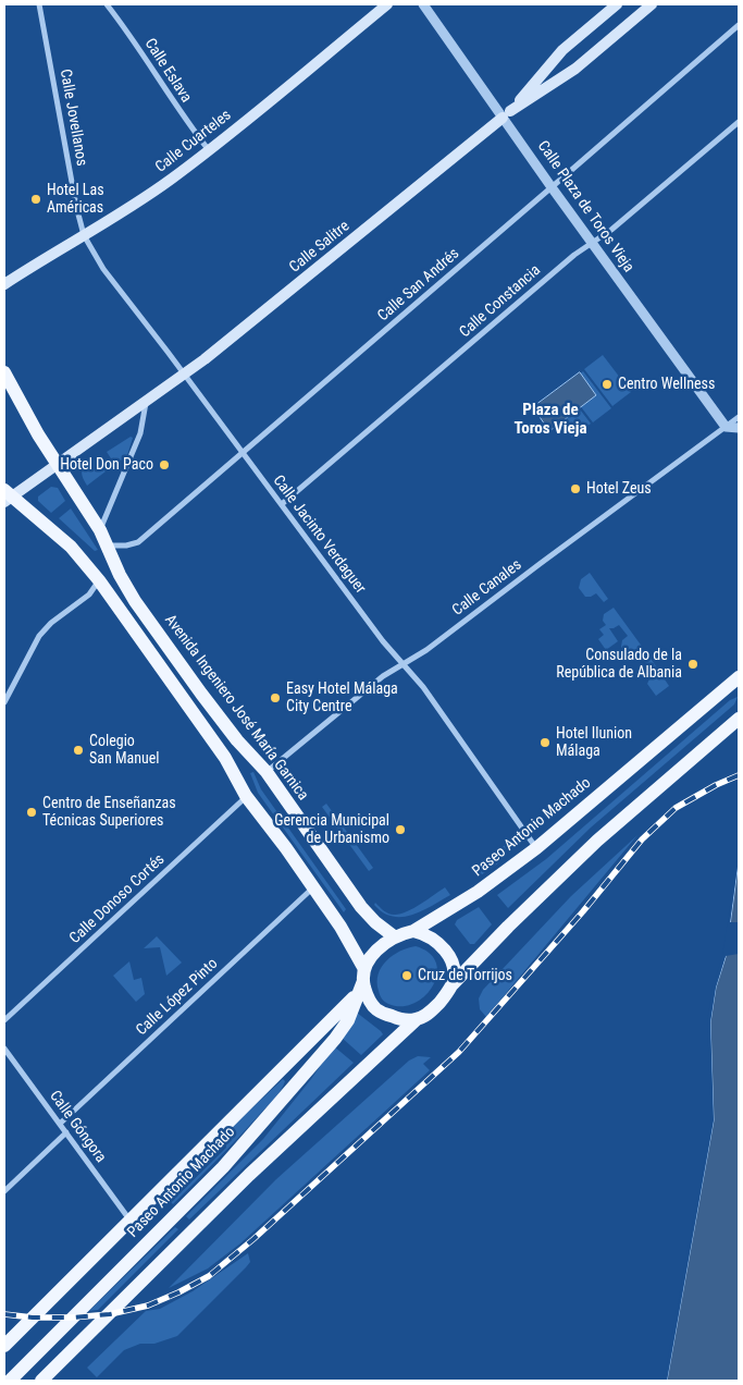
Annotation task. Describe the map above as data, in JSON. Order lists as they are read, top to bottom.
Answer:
{
  "streets": {
    "main road": [
      "Calle Cuarteles",
      "Calle Salitre",
      "Avenida Ingeniero José María Garnica",
      "Paseo Antonio Machado"
    ],
    "street": [
      "Calle Eslava",
      "Calle Jovellanos",
      "Calle Plaza de Toros Vieja",
      "Calle San Andrés",
      "Calle Constancia",
      "Calle Jacinto Verdaguer",
      "Calle Canales",
      "Calle Donoso Cortés",
      "Calle López Pinto",
      "Calle Góngora"
    ]
  },
  "crossings": [
    ["Calle Eslava", "Calle Cuarteles"],
    ["Calle Jovellanos", "Calle Cuarteles"],
    ["Calle Jovellanos", "Calle Jacinto Verdaguer"],
    ["Calle Cuarteles", "Calle Jacinto Verdaguer"],
    ["Calle Plaza de Toros Vieja", "Calle Salitre"],
    ["Calle Plaza de Toros Vieja", "Calle San Andrés"],
    ["Calle Plaza de Toros Vieja", "Calle Constancia"],
    ["Calle Plaza de Toros Vieja", "Calle Canales"],
    ["Calle Salitre", "Calle Jacinto Verdaguer"],
    ["Calle Salitre", "Avenida Ingeniero José María Garnica"],
    ["Calle San Andrés", "Calle Jacinto Verdaguer"],
    ["Calle San Andrés", "Avenida Ingeniero José María Garnica"],
    ["Calle Constancia", "Calle Jacinto Verdaguer"],
    ["Calle Jacinto Verdaguer", "Calle Canales"],
    ["Calle Jacinto Verdaguer", "Paseo Antonio Machado"],
    ["Calle Canales", "Avenida Ingeniero José María Garnica"],
    ["Avenida Ingeniero José María Garnica", "Paseo Antonio Machado"],
    ["Paseo Antonio Machado", "Calle Góngora"],
    ["Calle López Pinto", "Calle Góngora"]
  ],
  "districts": ["Plaza de Toros Vieja"],
  "places": [
    "Hotel Las Américas",
    "Centro Wellness",
    "Hotel Don Paco",
    "Hotel Zeus",
    "Consulado de la República de Albania",
    "Easy Hotel Málaga City Centre",
    "Hotel Ilunion Málaga",
    "Colegio San Manuel",
    "Centro de Enseñanzas Técnicas Superiores",
    "Gerencia Municipal de Urbanismo",
    "Cruz de Torrijos"
  ]
}
